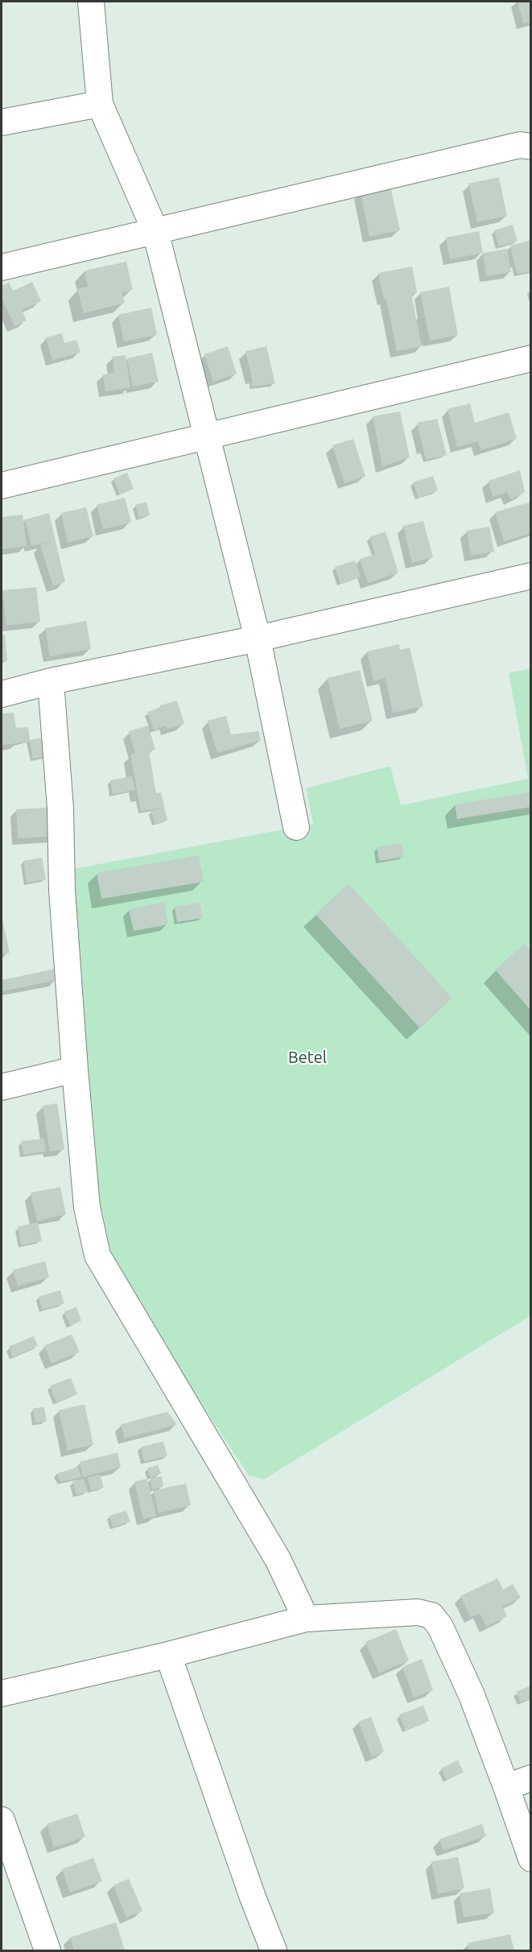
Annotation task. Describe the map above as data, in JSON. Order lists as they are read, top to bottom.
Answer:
{
  "parks": ["Betel"]
}
